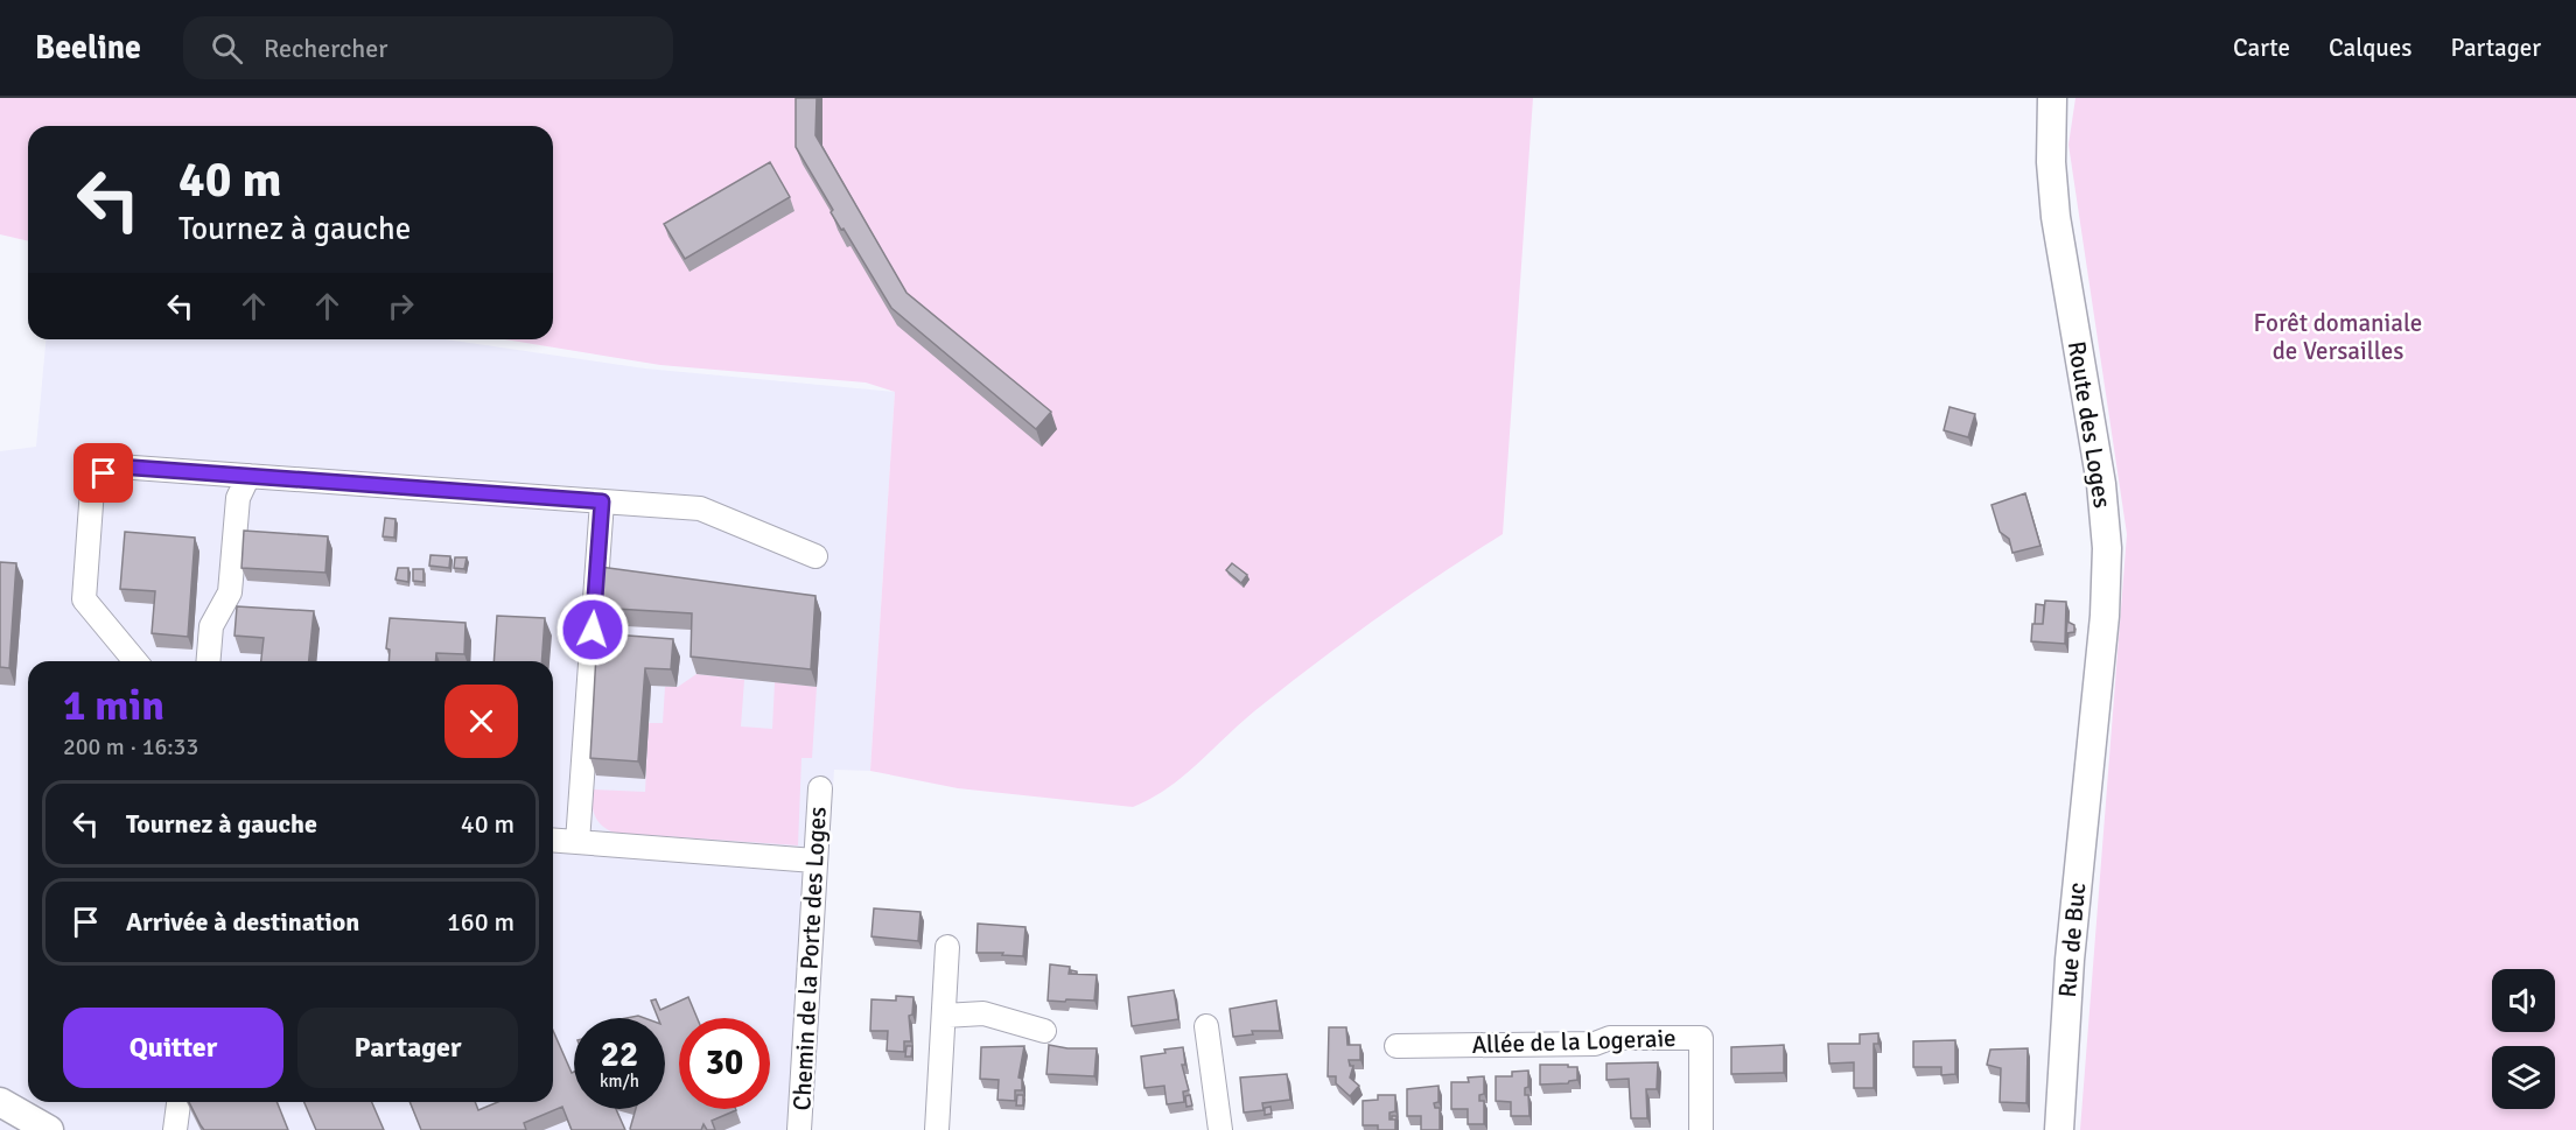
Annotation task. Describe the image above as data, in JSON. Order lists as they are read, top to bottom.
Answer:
{
  "streets": {
    "street": [
      "Route des Loges",
      "Rue de Buc",
      "Chemin de la Porte des Loges",
      "Allée de la Logeraie"
    ]
  },
  "crossings": [
    ["Route des Loges", "Rue de Buc"]
  ],
  "parks": ["Forêt domaniale de Versailles"],
  "page": {
    "header": "Beeline",
    "search": "Rechercher",
    "nav": ["Carte", "Calques", "Partager"],
    "turn": ["40 m", "Tournez à gauche"],
    "heading": ["1 min", "200 m · 16:33"],
    "list": [
      {
        "name": "Tournez à gauche",
        "value": "40 m"
      },
      {
        "name": "Arrivée à destination",
        "value": "160 m"
      }
    ],
    "buttons": ["Quitter", "Partager"],
    "speed": "22 km/h",
    "limit": "30"
  }
}
